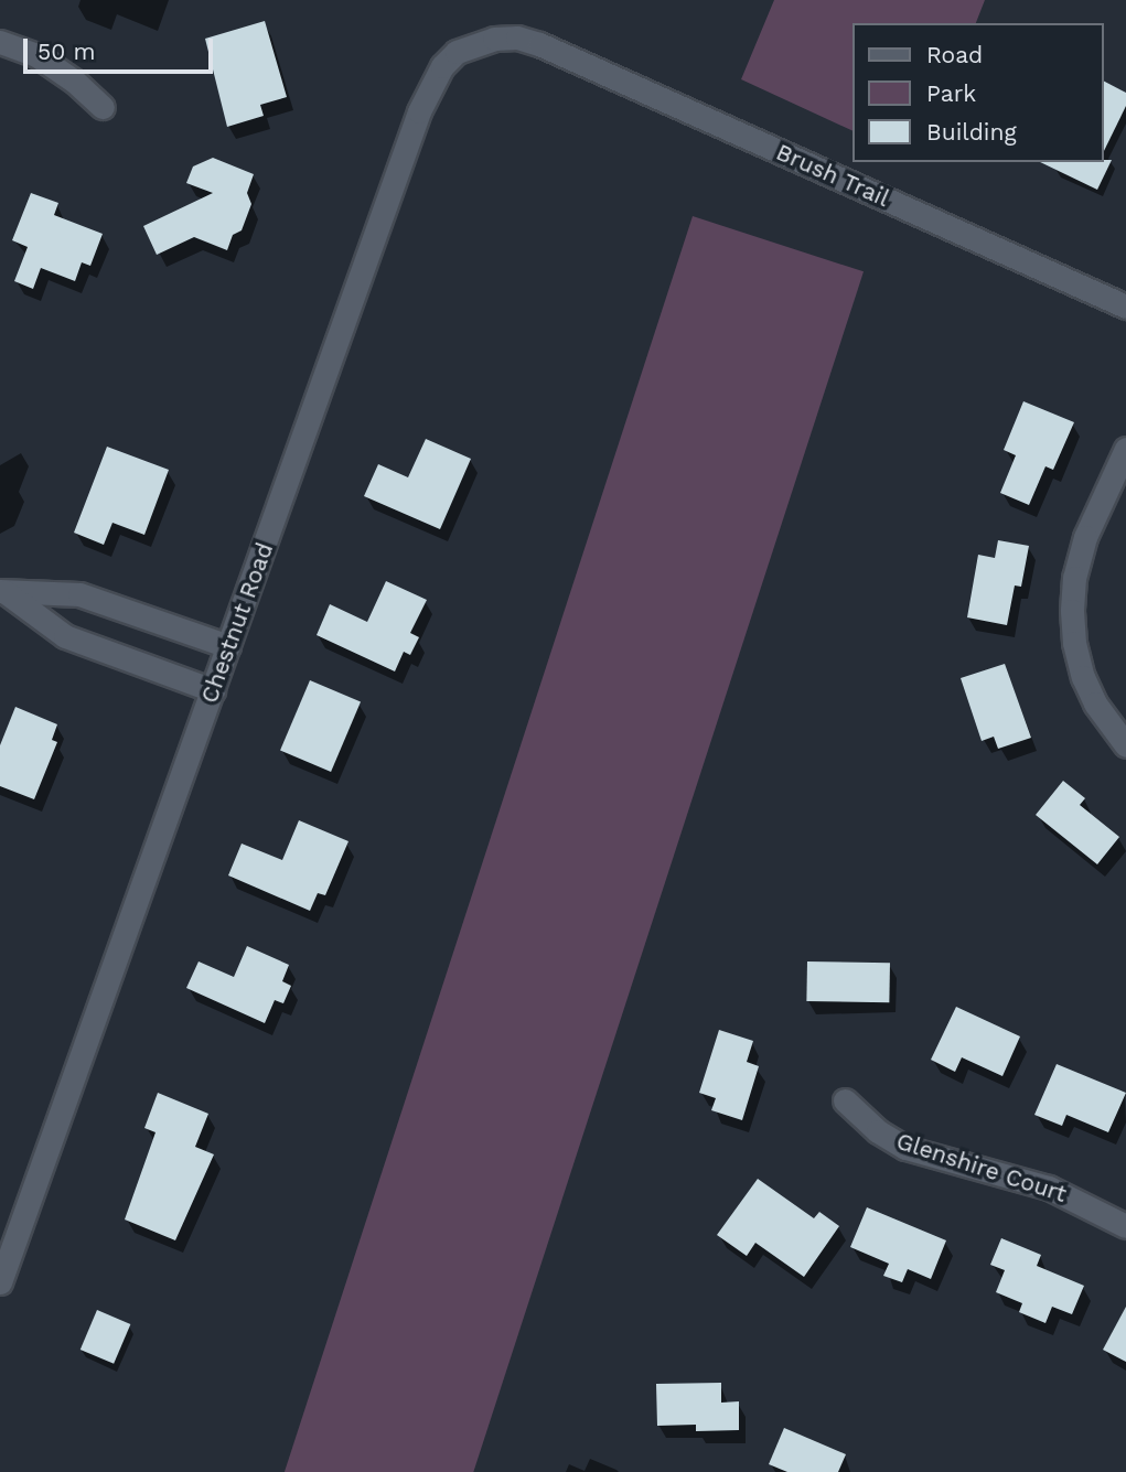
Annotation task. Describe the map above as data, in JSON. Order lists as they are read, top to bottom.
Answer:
{
  "streets": {
    "street": ["Brush Trail", "Chestnut Road", "Glenshire Court"]
  },
  "crossings": [
    ["Brush Trail", "Chestnut Road"]
  ],
  "legend": ["Road", "Park", "Building"],
  "scale_bar": "50 m"
}
